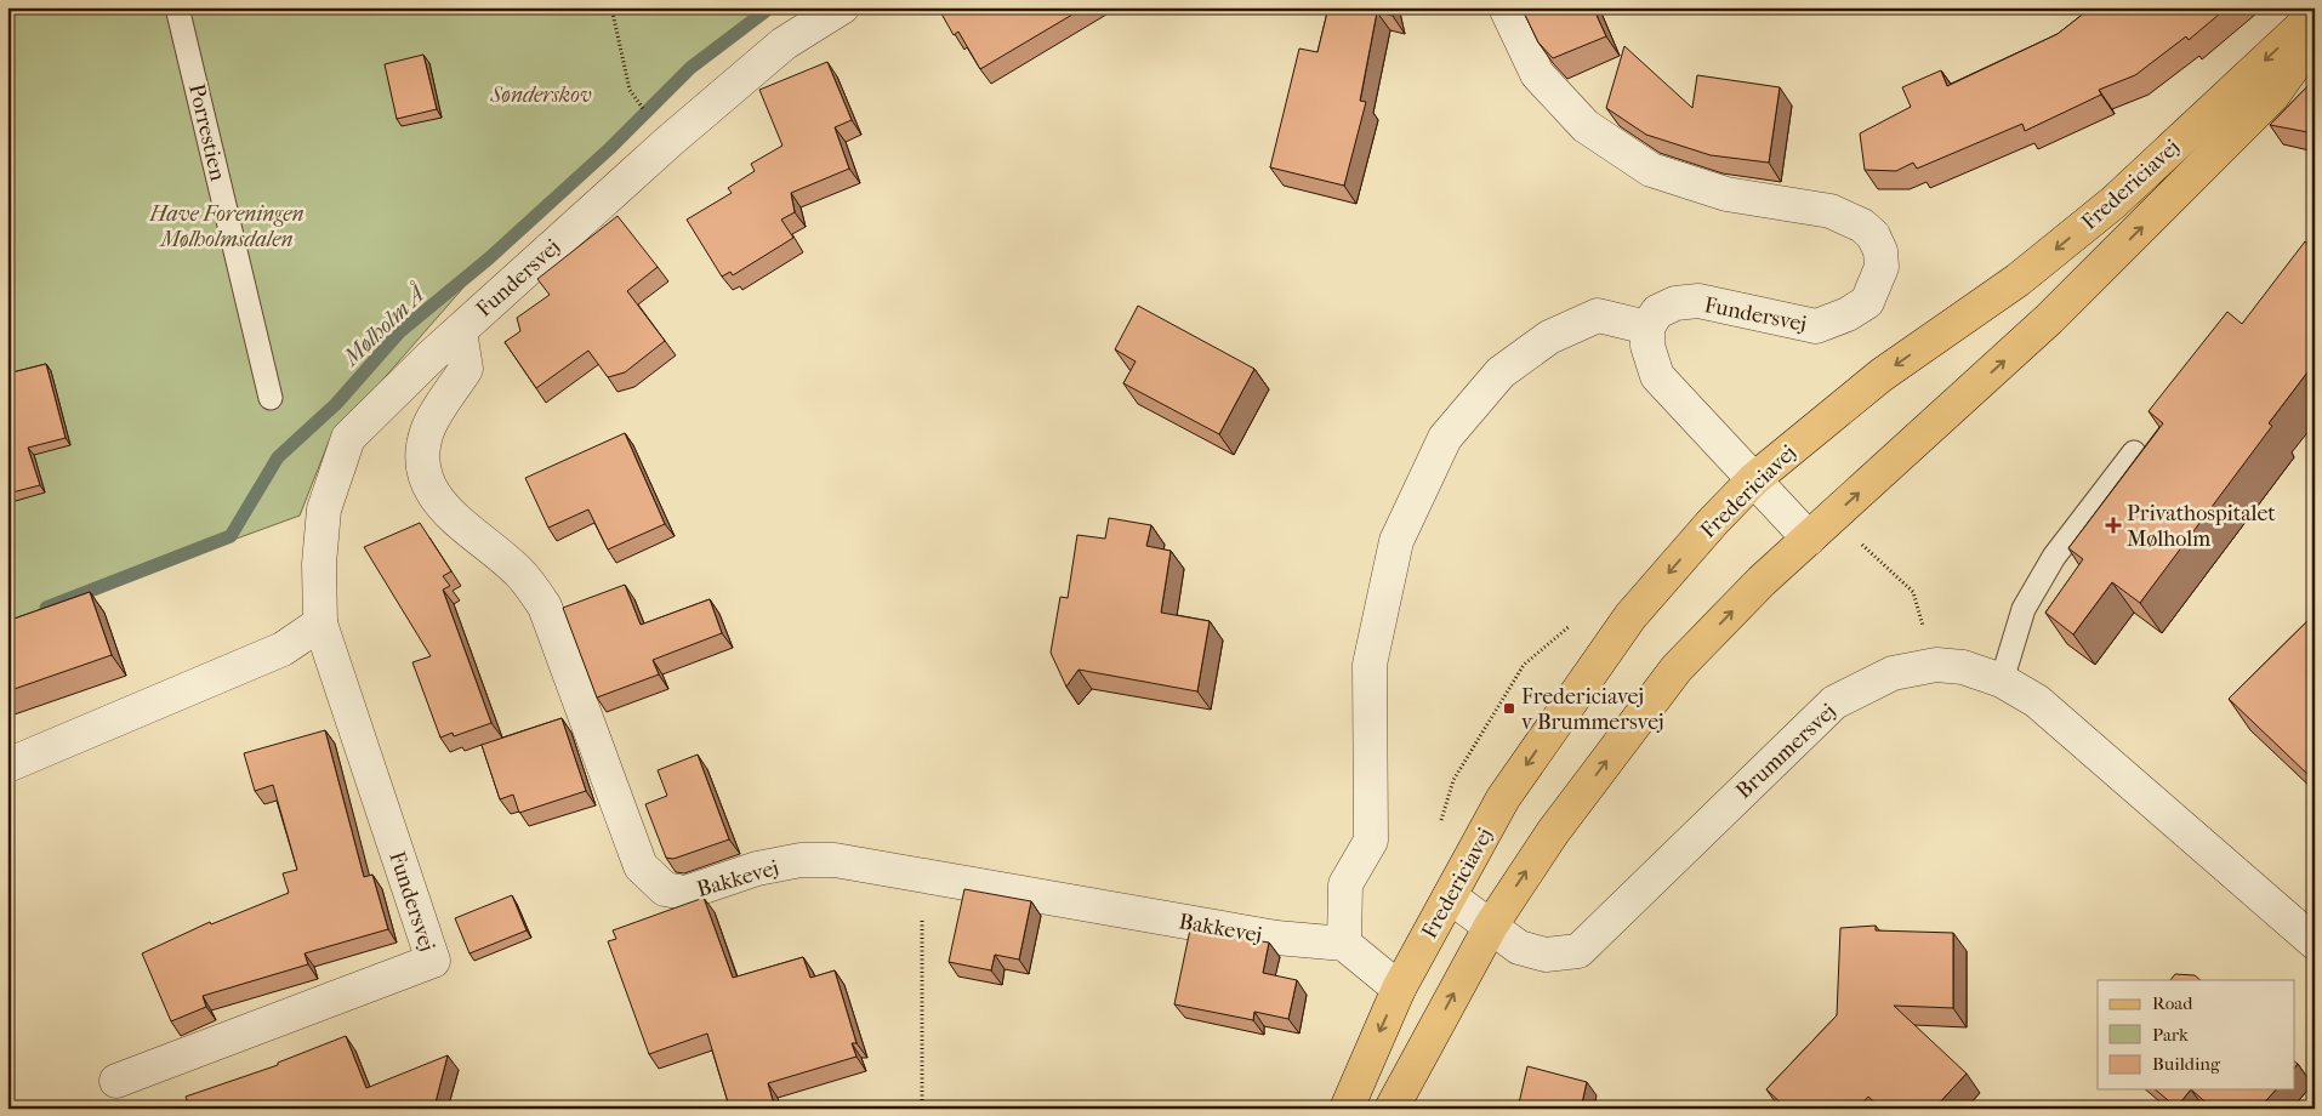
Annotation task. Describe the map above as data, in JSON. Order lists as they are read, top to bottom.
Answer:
{
  "streets": {
    "main road": ["Fredericiavej"],
    "street": ["Fundersvej", "Brummersvej", "Bakkevej"],
    "lane": ["Porrestien"]
  },
  "crossings": [
    ["Fredericiavej", "Brummersvej"],
    ["Fundersvej", "Bakkevej"]
  ],
  "water": ["Mølholm Å"],
  "parks": ["Sønderskov", "Have Foreningen Mølholmsdalen"],
  "places": {
    "health": ["Privathospitalet Mølholm"],
    "transit": ["Fredericiavej v Brummersvej"]
  },
  "legend": ["Road", "Park", "Building"]
}
